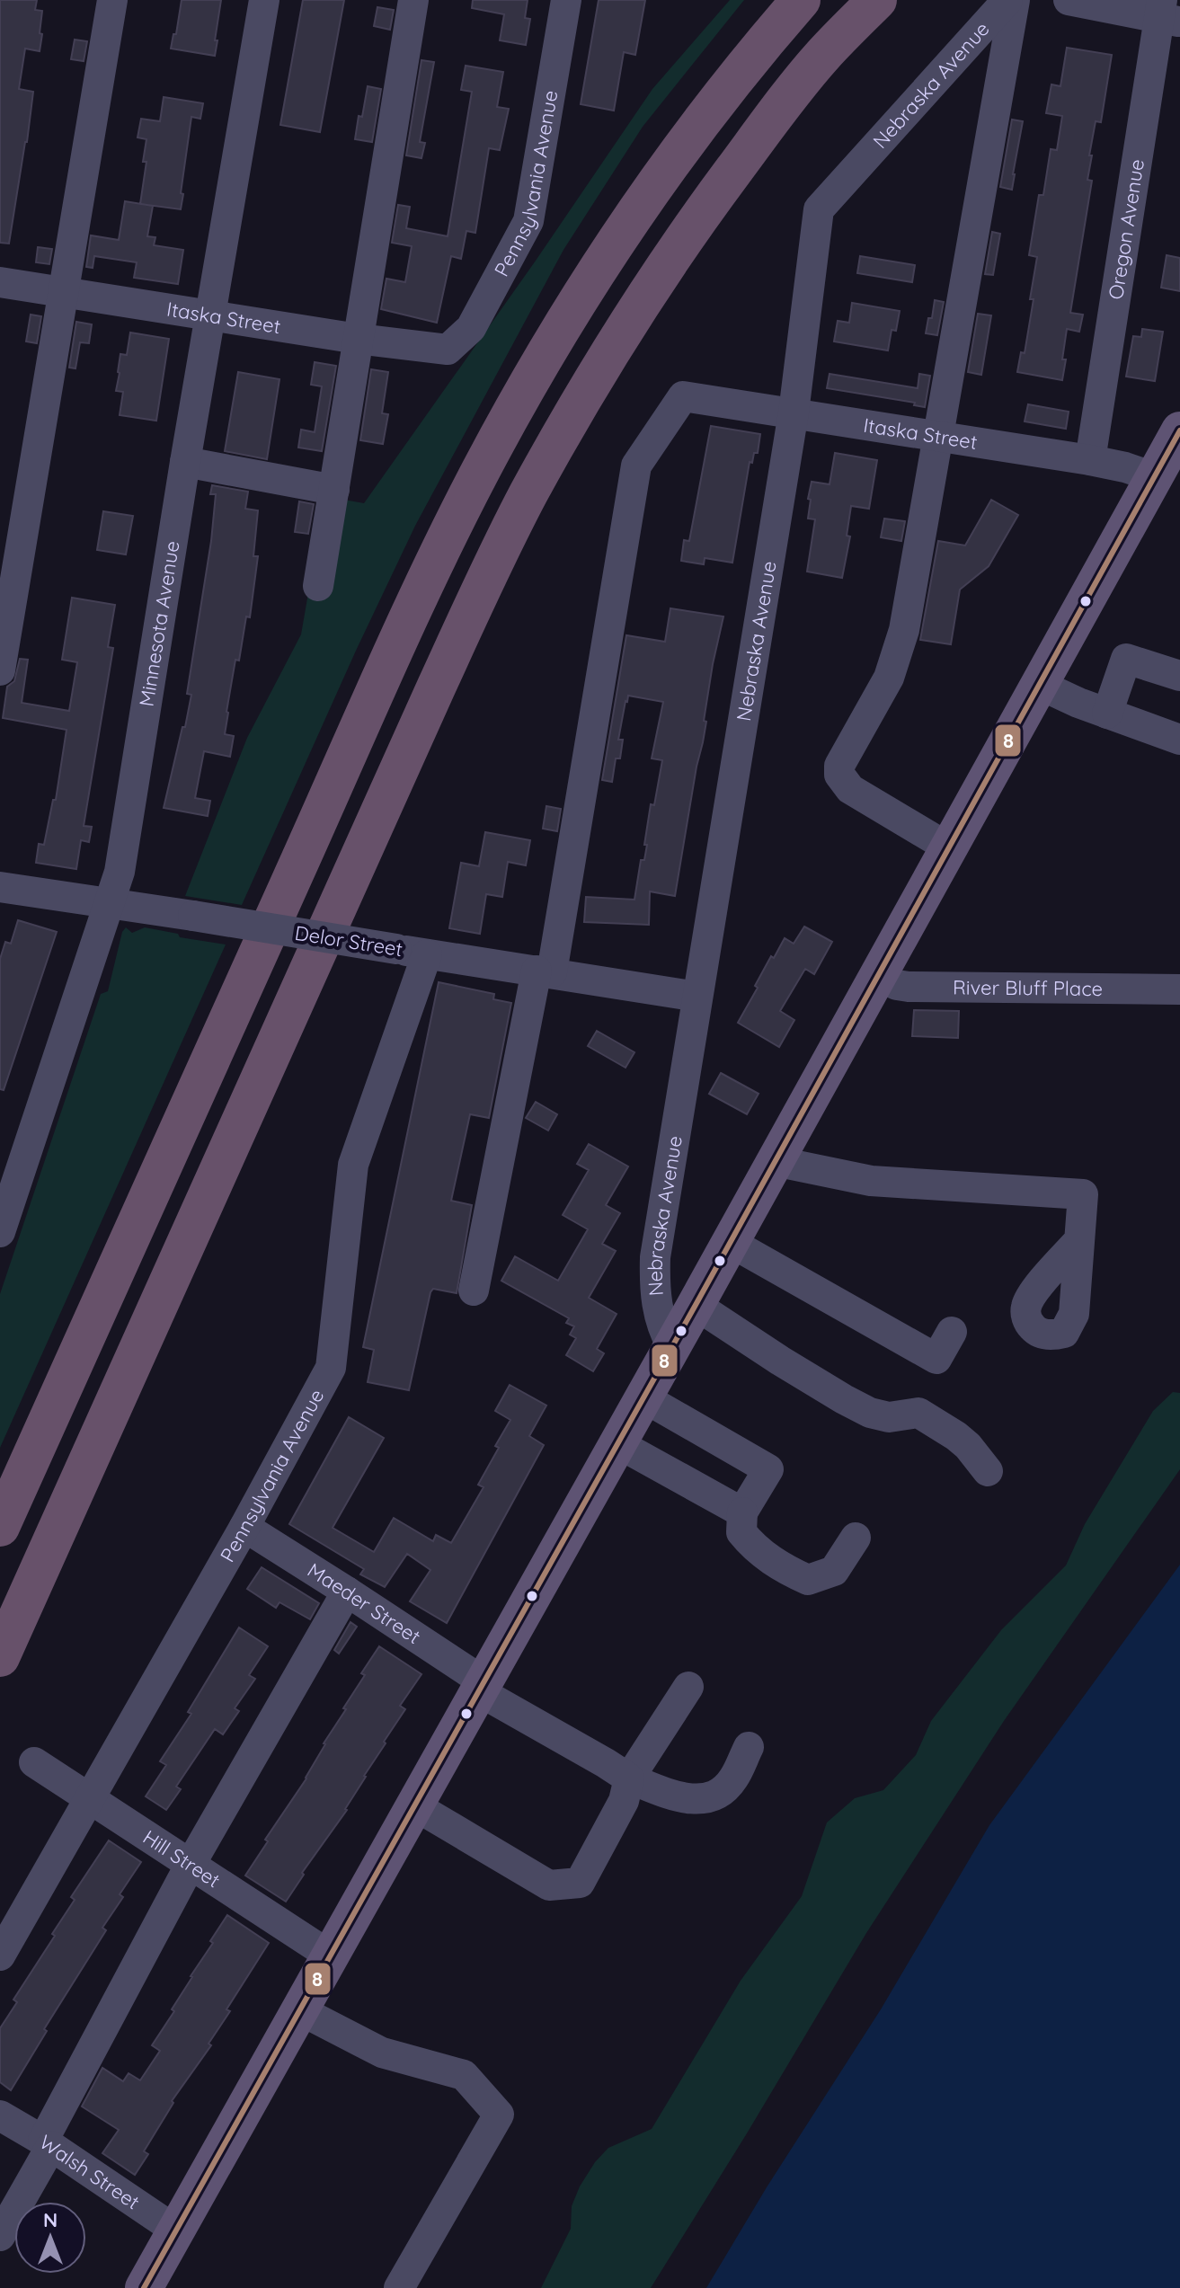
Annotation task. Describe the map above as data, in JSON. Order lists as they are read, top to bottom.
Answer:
{
  "streets": {
    "street": [
      "Nebraska Avenue",
      "Pennsylvania Avenue",
      "Oregon Avenue",
      "Itaska Street",
      "Minnesota Avenue",
      "Delor Street",
      "River Bluff Place",
      "Maeder Street",
      "Hill Street",
      "Walsh Street"
    ]
  },
  "crossings": [
    ["Nebraska Avenue", "Itaska Street"],
    ["Nebraska Avenue", "Delor Street"],
    ["Pennsylvania Avenue", "Itaska Street"],
    ["Pennsylvania Avenue", "Delor Street"],
    ["Pennsylvania Avenue", "Maeder Street"],
    ["Pennsylvania Avenue", "Hill Street"],
    ["Oregon Avenue", "Itaska Street"],
    ["Itaska Street", "Minnesota Avenue"],
    ["Itaska Street", "Delor Street"],
    ["Minnesota Avenue", "Delor Street"]
  ],
  "lines": ["transit line 8"],
  "north": "top"
}
